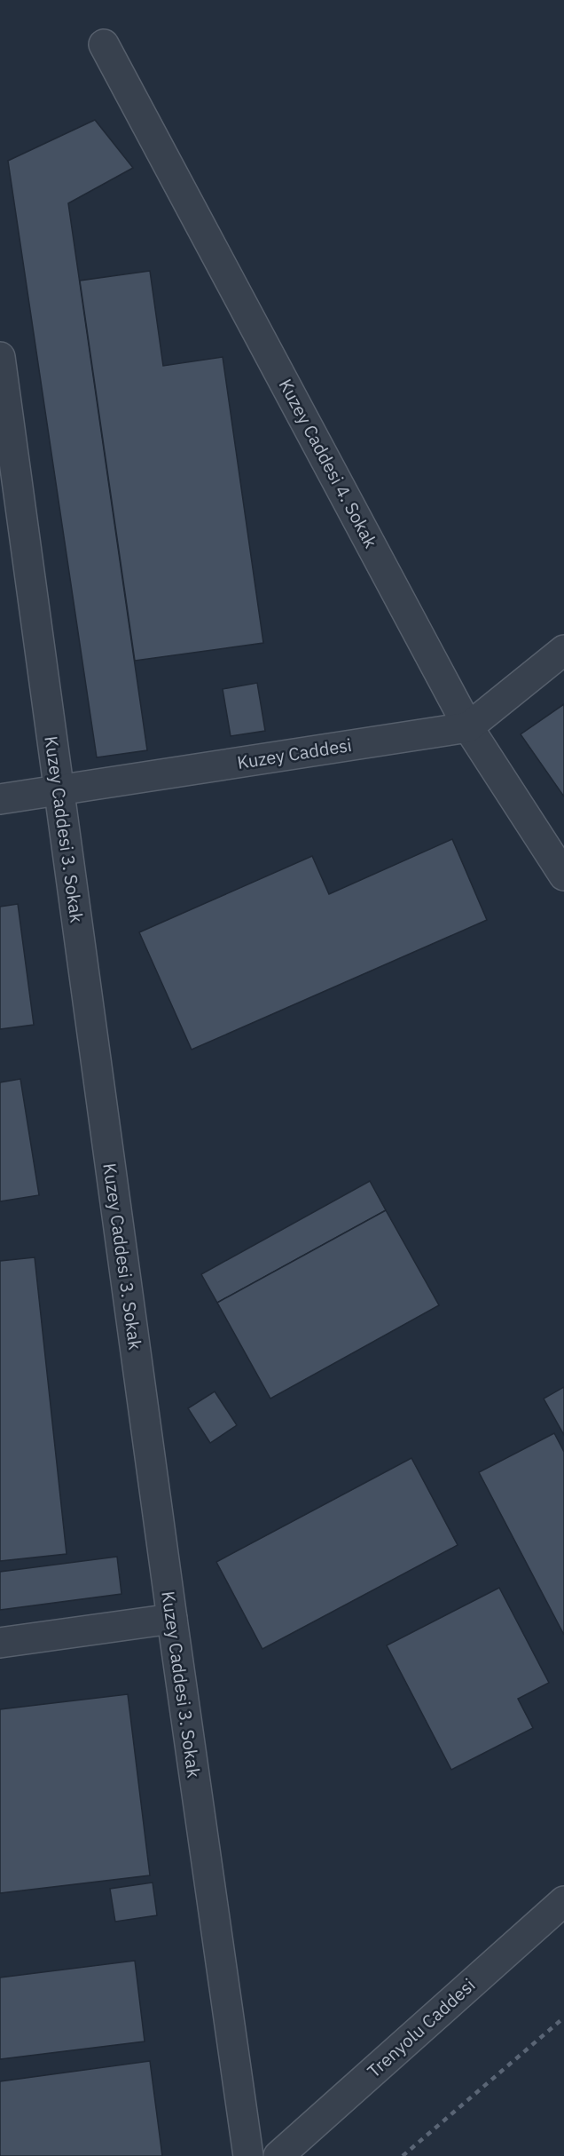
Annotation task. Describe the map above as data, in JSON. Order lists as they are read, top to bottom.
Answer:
{
  "streets": {
    "street": [
      "Kuzey Caddesi 4. Sokak",
      "Kuzey Caddesi",
      "Kuzey Caddesi 3. Sokak",
      "Trenyolu Caddesi"
    ]
  },
  "crossings": [
    ["Kuzey Caddesi 4. Sokak", "Kuzey Caddesi"],
    ["Kuzey Caddesi", "Kuzey Caddesi 3. Sokak"]
  ]
}
